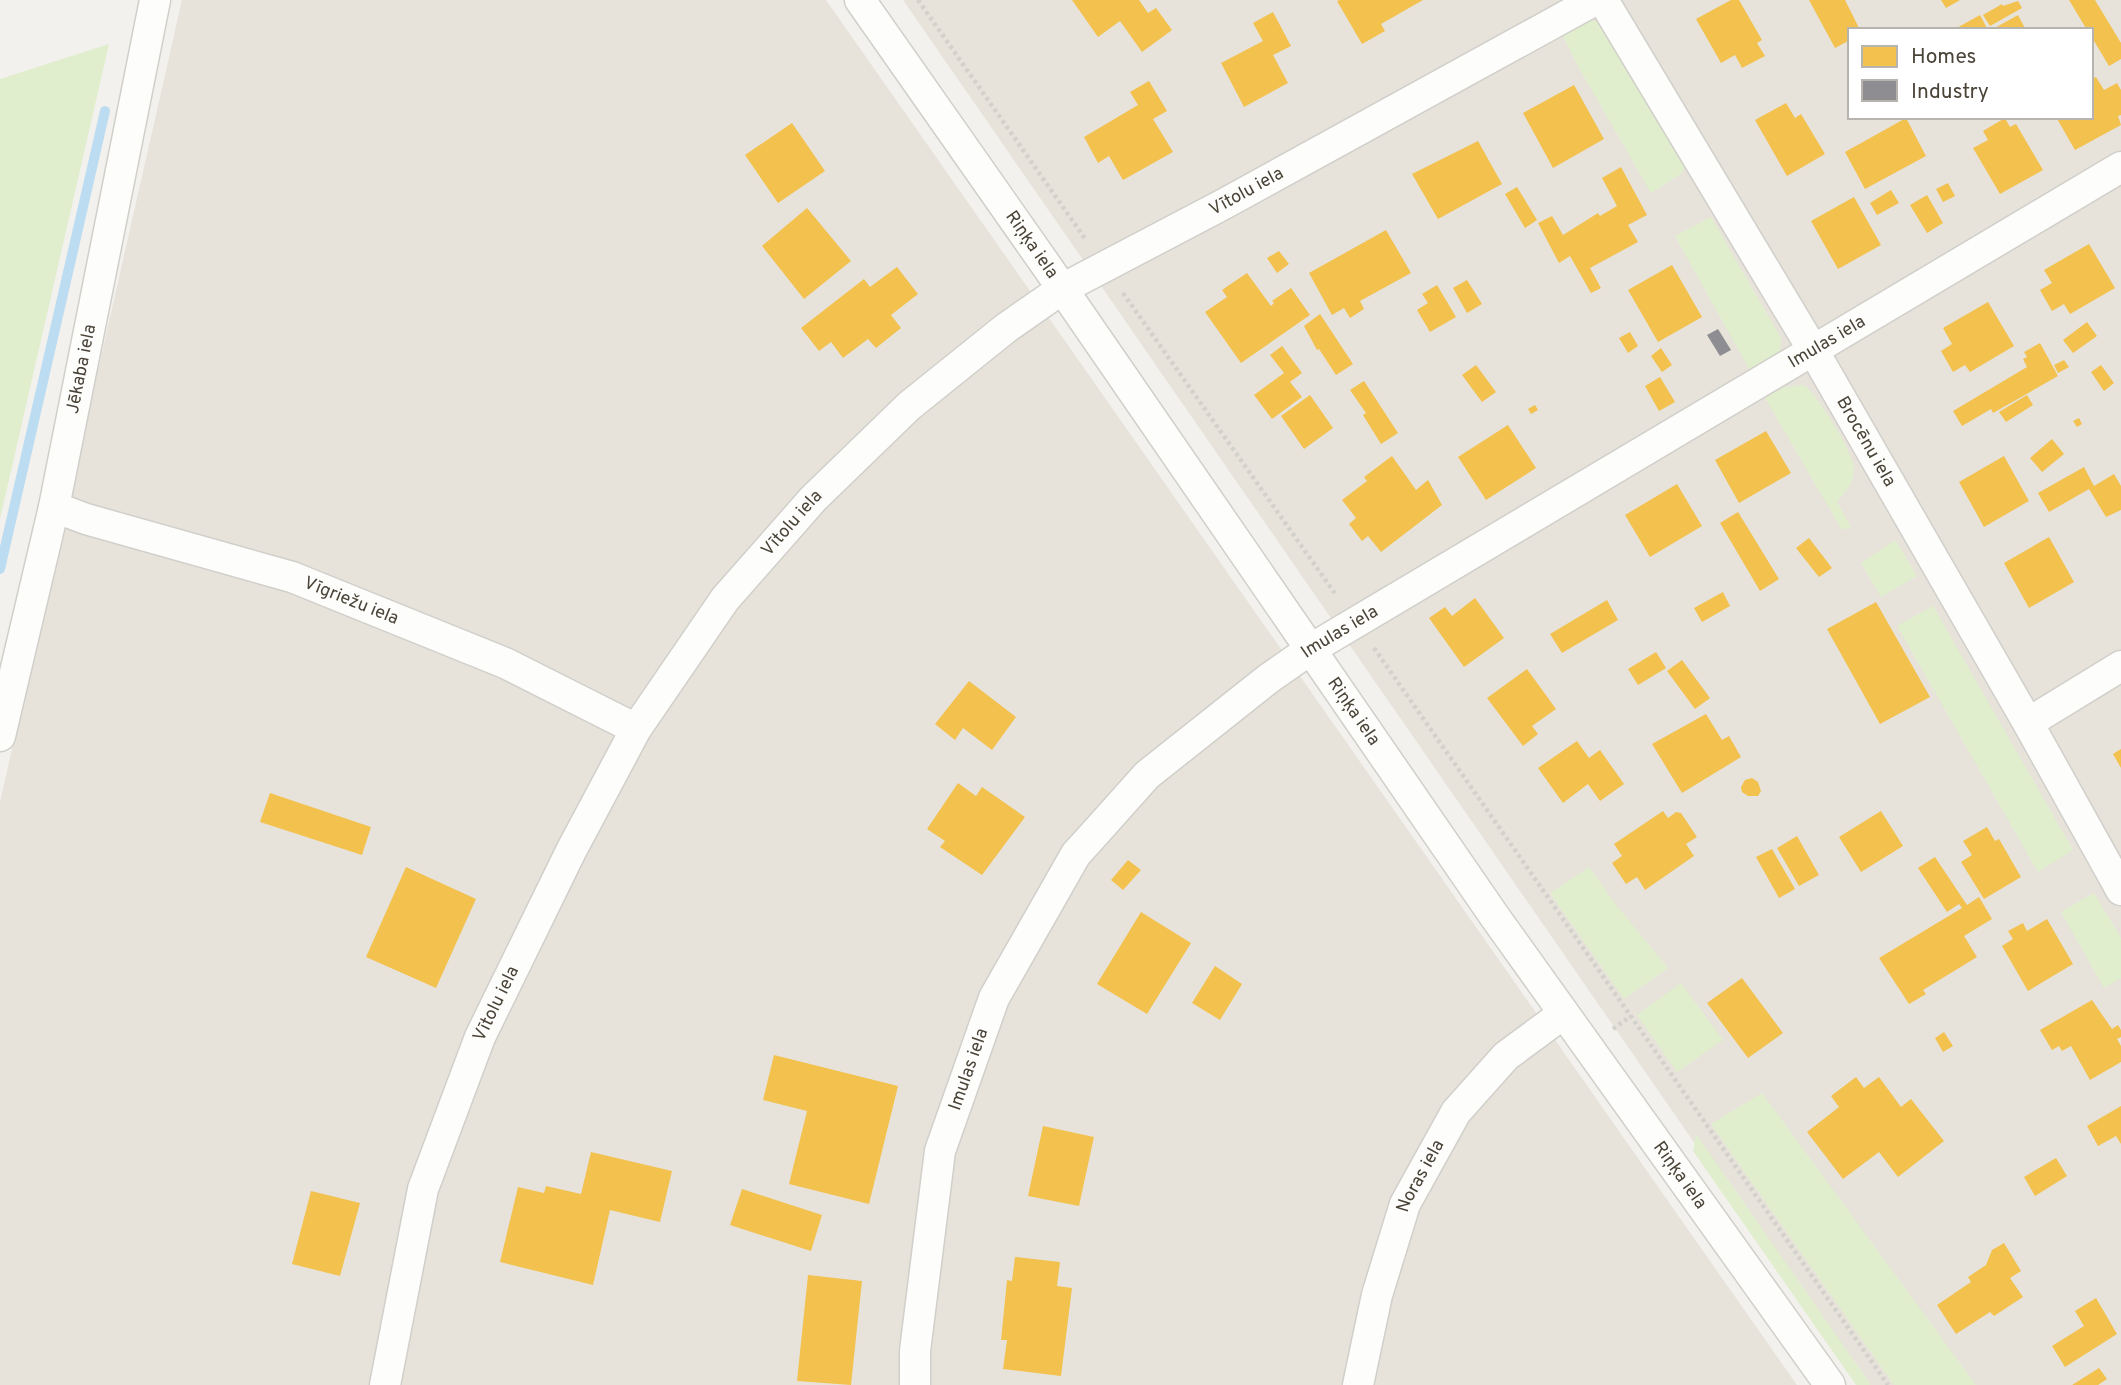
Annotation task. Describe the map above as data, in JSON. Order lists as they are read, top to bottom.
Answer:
{
  "streets": {
    "street": [
      "Vītolu iela",
      "Riņķa iela",
      "Imulas iela",
      "Jēkaba iela",
      "Brocēnu iela",
      "Vīgriežu iela",
      "Noras iela"
    ]
  },
  "crossings": [
    ["Vītolu iela", "Riņķa iela"],
    ["Vītolu iela", "Vīgriežu iela"],
    ["Riņķa iela", "Imulas iela"],
    ["Riņķa iela", "Noras iela"],
    ["Imulas iela", "Brocēnu iela"],
    ["Jēkaba iela", "Vīgriežu iela"]
  ],
  "legend": ["Homes", "Industry"]
}
